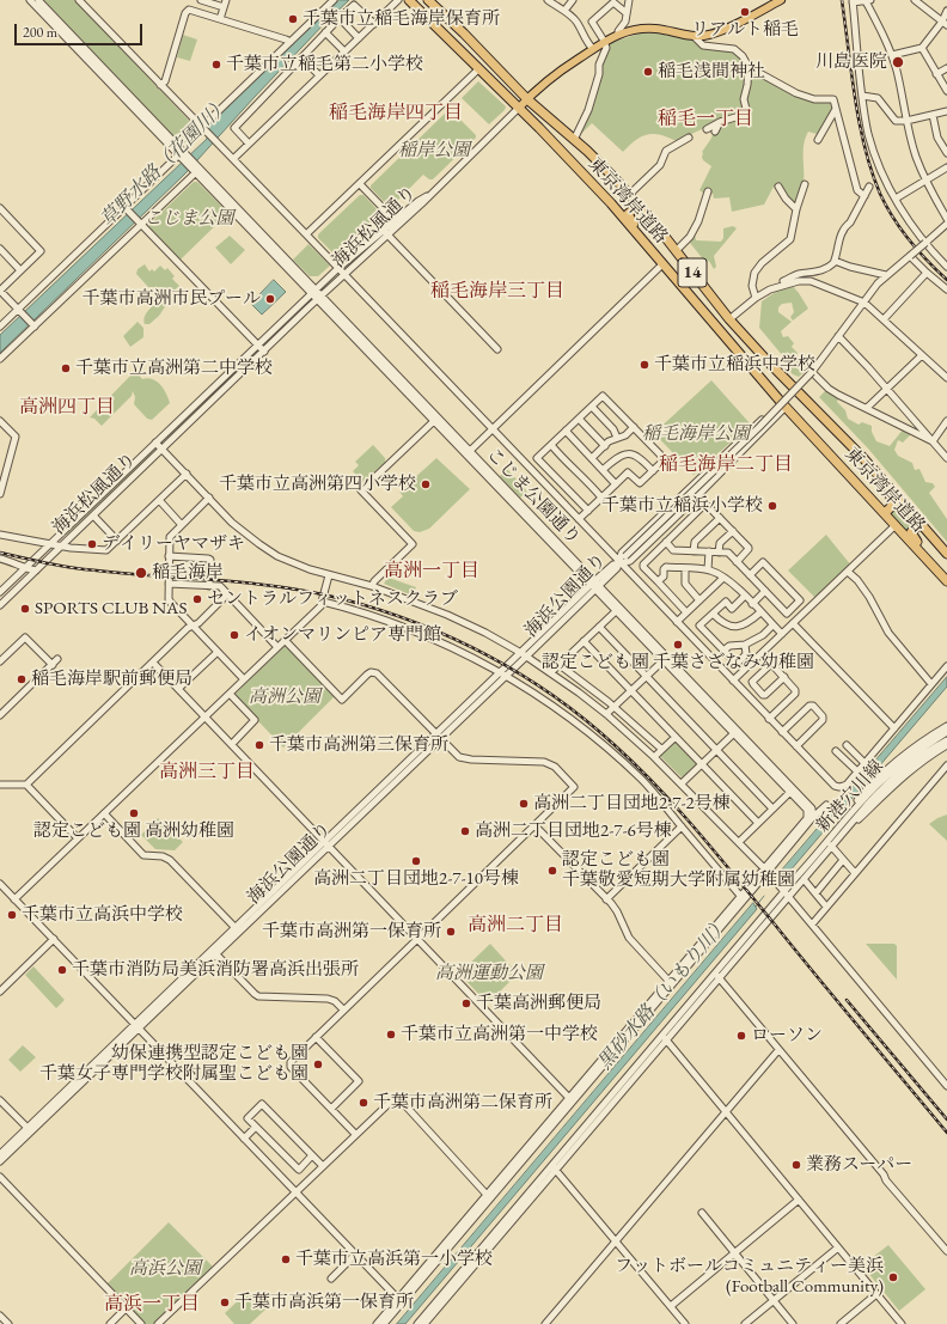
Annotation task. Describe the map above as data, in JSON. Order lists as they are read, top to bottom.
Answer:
{
  "streets": {
    "highway": ["東京湾岸道路", "14"],
    "street": [
      "海浜松風通り",
      "こじま公園通り",
      "海浜公園通り",
      "新港穴川線"
    ]
  },
  "crossings": [
    ["海浜松風通り", "こじま公園通り"],
    ["こじま公園通り", "海浜公園通り"]
  ],
  "districts": [
    "稲毛海岸四丁目",
    "稲毛一丁目",
    "稲毛海岸三丁目",
    "高洲四丁目",
    "稲毛海岸二丁目",
    "高洲一丁目",
    "高洲三丁目",
    "高洲二丁目",
    "高浜一丁目"
  ],
  "water": ["草野水路（花園川）", "黒砂水路（いもり川）"],
  "parks": [
    "稲岸公園",
    "こじま公園",
    "稲毛海岸公園",
    "高洲公園",
    "高洲運動公園",
    "高浜公園"
  ],
  "places": [
    "リアルト稲毛",
    "千葉市立稲毛海岸保育所",
    "川島医院",
    "千葉市立稲毛第二小学校",
    "稲毛浅間神社",
    "千葉市高洲市民プール",
    "千葉市立稲浜中学校",
    "千葉市立高洲第二中学校",
    "千葉市立高洲第四小学校",
    "千葉市立稲浜小学校",
    "デイリーヤマザキ",
    "稲毛海岸",
    "セントラルフィットネスクラブ",
    "SPORTS CLUB NAS",
    "イオンマリンピア専門館",
    "認定こども園 千葉さざなみ幼稚園",
    "稲毛海岸駅前郵便局",
    "千葉市高洲第三保育所",
    "高洲二丁目団地2-7-2号棟",
    "認定こども園 高洲幼稚園",
    "高洲二丁目団地2-7-6号棟",
    "高洲二丁目団地2-7-10号棟",
    "認定こども園 千葉敬愛短期大学附属幼稚園",
    "千葉市立高浜中学校",
    "千葉市高洲第一保育所",
    "千葉市消防局美浜消防署高浜出張所",
    "千葉高洲郵便局",
    "千葉市立高洲第一中学校",
    "ローソン",
    "幼保連携型認定こども園 千葉女子専門学校附属聖こども園",
    "千葉市高洲第二保育所",
    "業務スーパー",
    "千葉市立高浜第一小学校",
    "フットボールコミュニティー美浜 (Football Community)",
    "千葉市高浜第一保育所"
  ],
  "scale_bar": "200 m"
}
